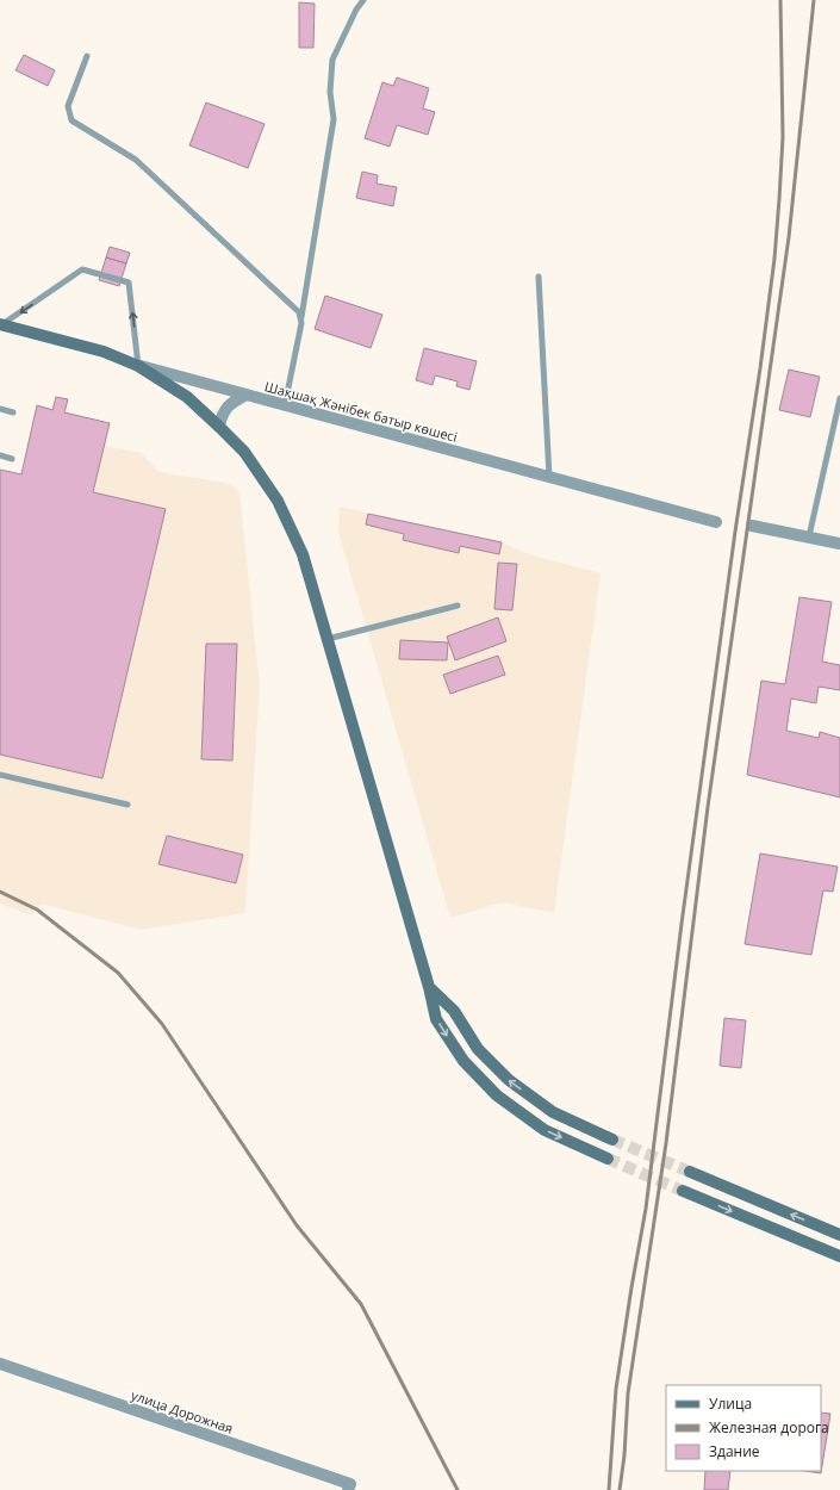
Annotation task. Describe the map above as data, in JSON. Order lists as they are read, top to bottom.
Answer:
{
  "streets": {
    "main road": ["Шақшақ Жәнібек батыр көшесі"],
    "street": ["улица Дорожная"]
  },
  "legend": ["Улица", "Железная дорога", "Здание"]
}
